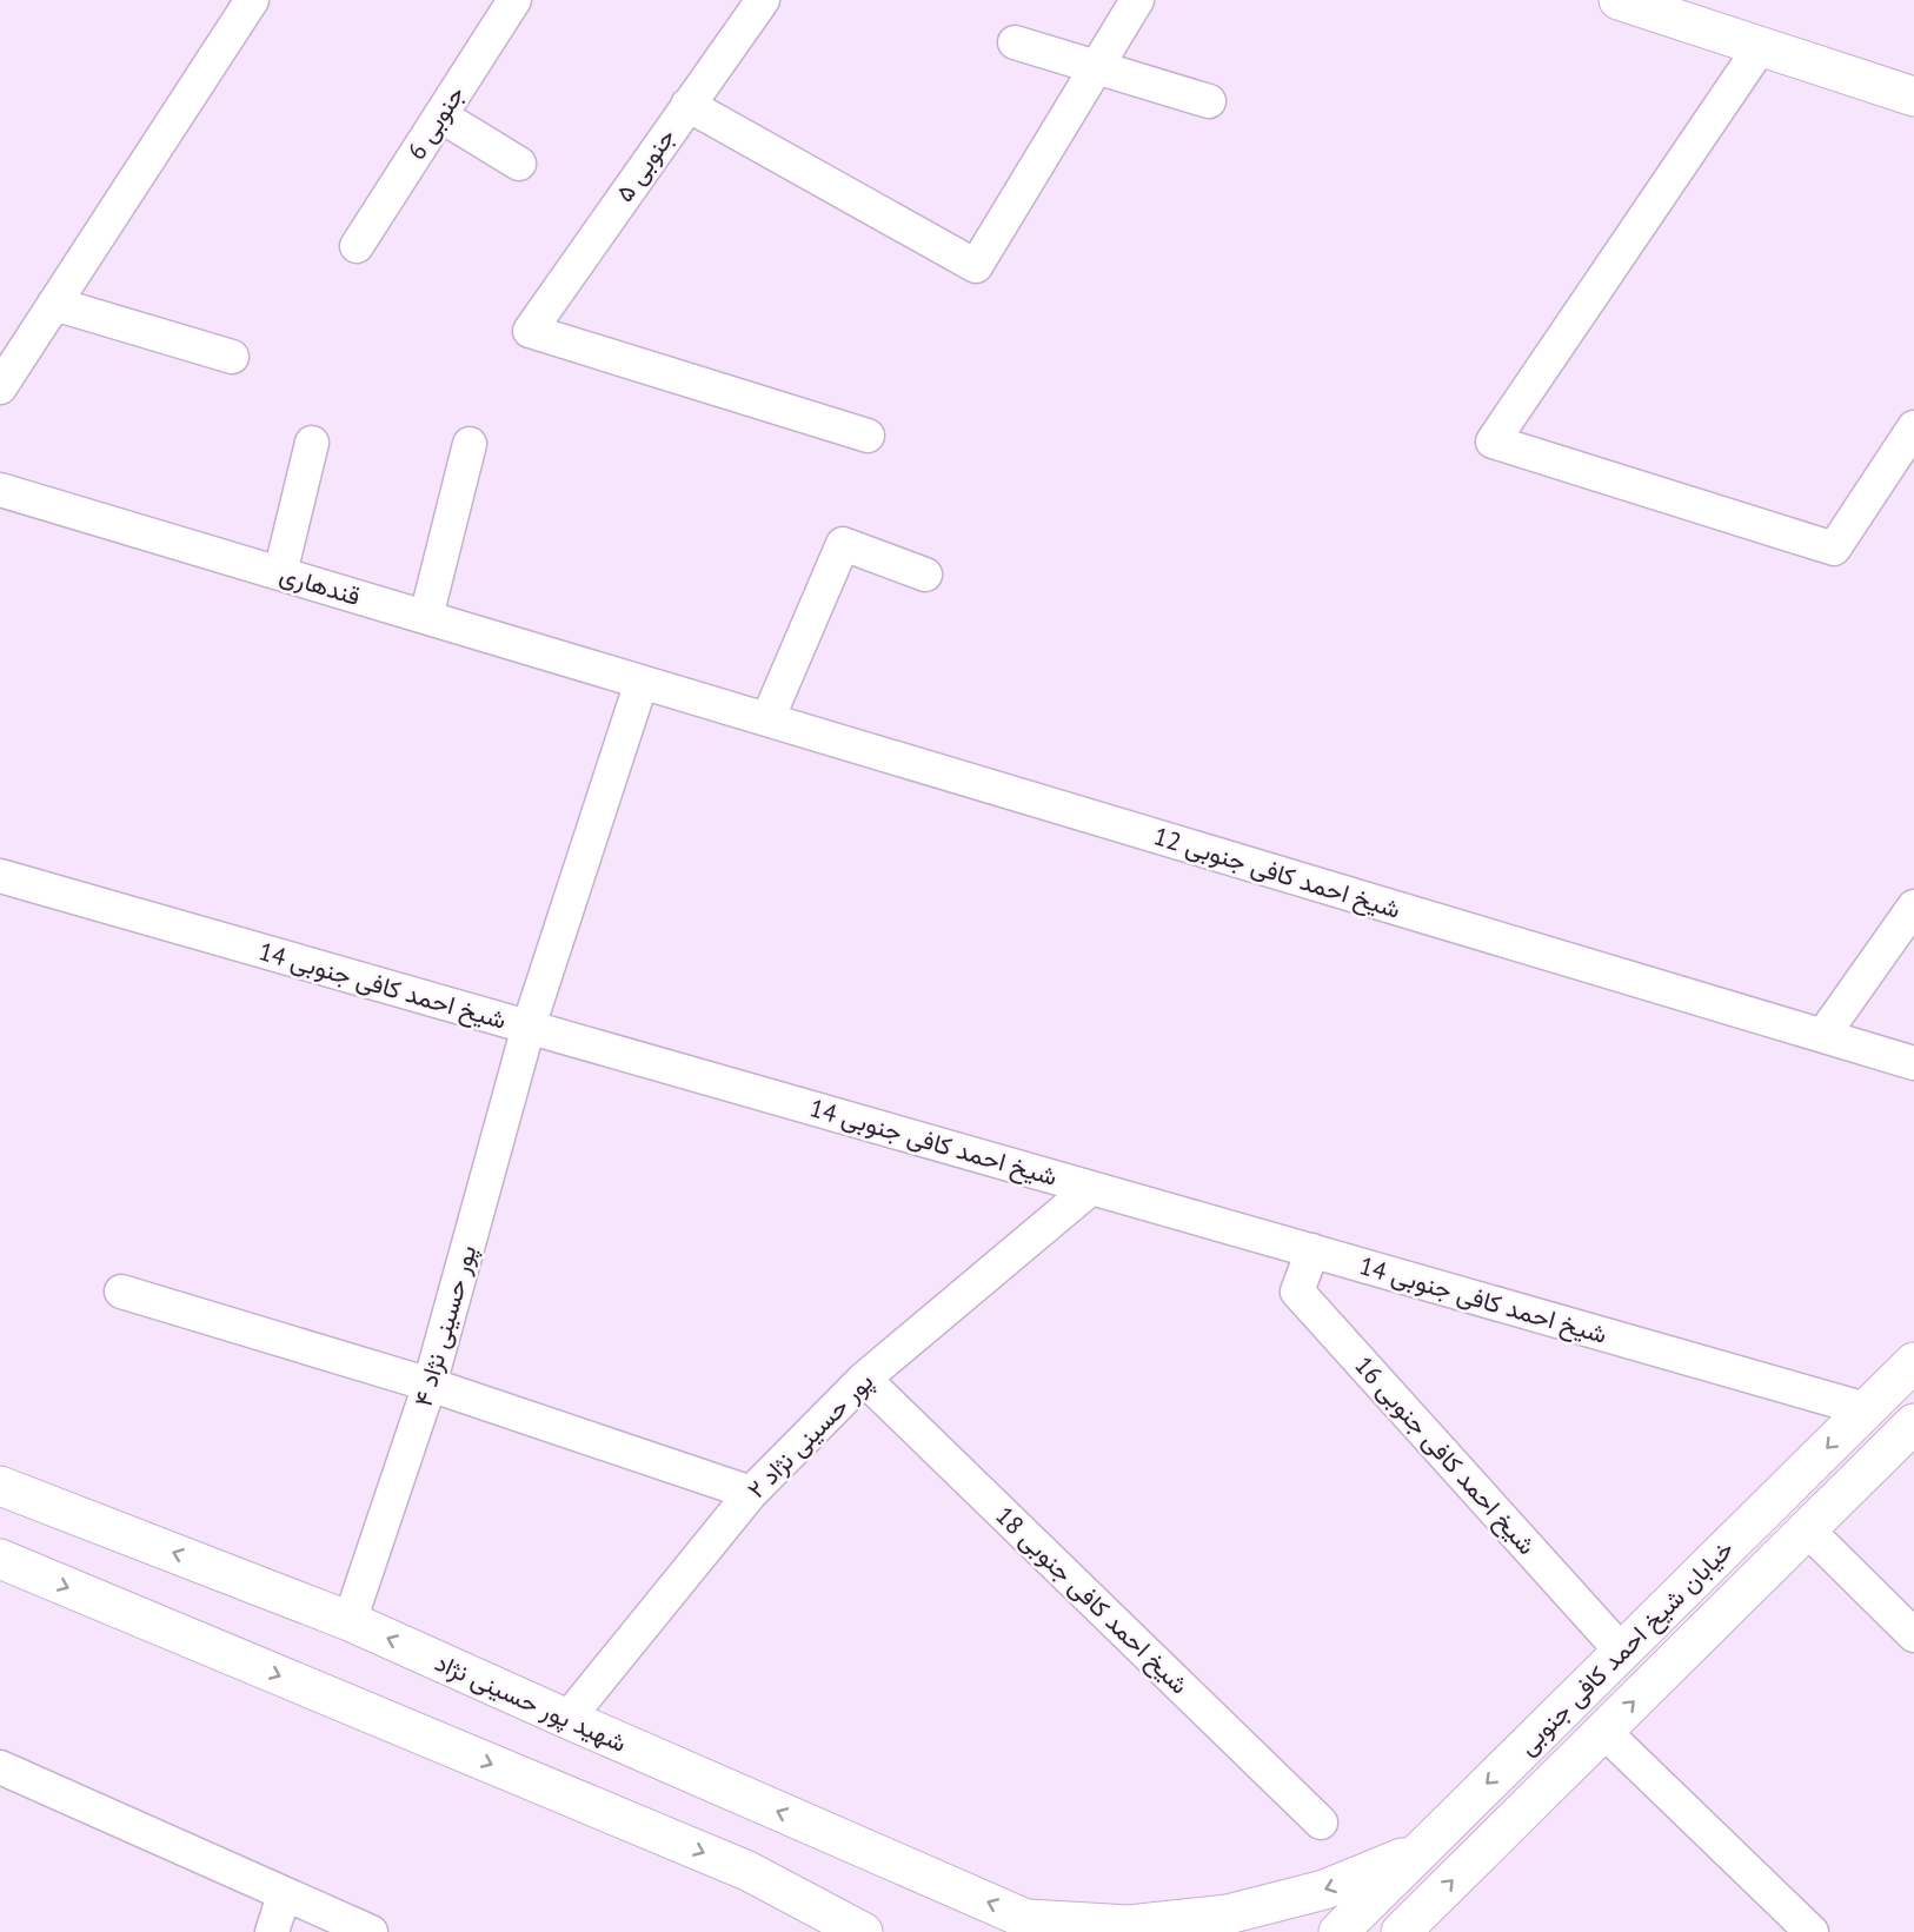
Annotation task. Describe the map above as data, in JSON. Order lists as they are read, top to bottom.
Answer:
{
  "streets": {
    "street": [
      "جنوبی 6",
      "جنوبی ۵",
      "قندهاری",
      "شیخ احمد کافی جنوبی 12",
      "شیخ احمد کافی جنوبی 14",
      "پور حسینی نژاد ۴",
      "پور حسینی نژاد ۲",
      "شیخ احمد کافی جنوبی 16",
      "شیخ احمد کافی جنوبی 18",
      "خیابان شیخ احمد کافی جنوبی",
      "شهید پور حسینی نژاد"
    ]
  },
  "crossings": [
    ["قندهاری", "شیخ احمد کافی جنوبی 12"],
    ["قندهاری", "پور حسینی نژاد ۴"],
    ["شیخ احمد کافی جنوبی 12", "پور حسینی نژاد ۴"],
    ["شیخ احمد کافی جنوبی 14", "پور حسینی نژاد ۴"],
    ["شیخ احمد کافی جنوبی 14", "پور حسینی نژاد ۲"],
    ["شیخ احمد کافی جنوبی 14", "شیخ احمد کافی جنوبی 16"],
    ["شیخ احمد کافی جنوبی 14", "خیابان شیخ احمد کافی جنوبی"],
    ["پور حسینی نژاد ۴", "شهید پور حسینی نژاد"],
    ["پور حسینی نژاد ۲", "شیخ احمد کافی جنوبی 18"],
    ["پور حسینی نژاد ۲", "شهید پور حسینی نژاد"],
    ["شیخ احمد کافی جنوبی 16", "خیابان شیخ احمد کافی جنوبی"],
    ["خیابان شیخ احمد کافی جنوبی", "شهید پور حسینی نژاد"]
  ]
}
